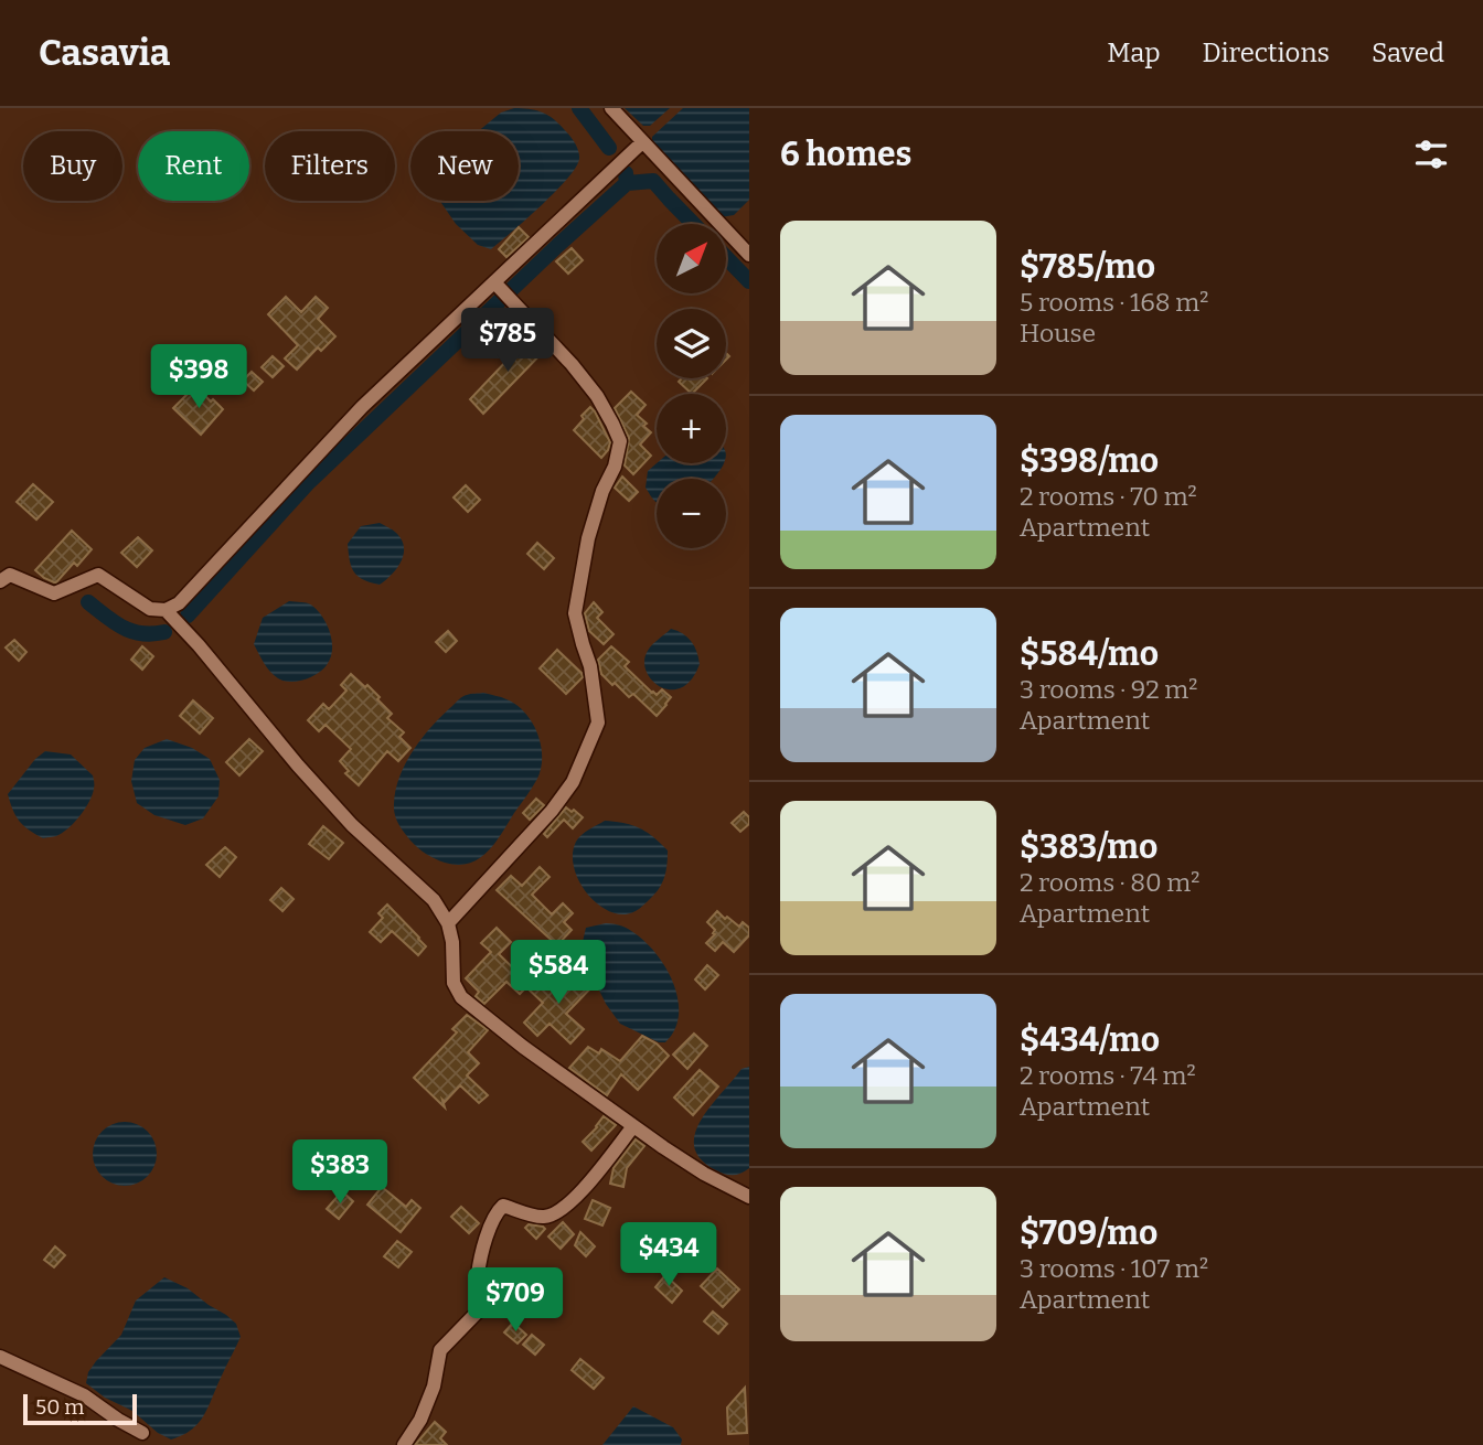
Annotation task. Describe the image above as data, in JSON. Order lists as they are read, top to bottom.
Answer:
{
  "scale_bar": "50 m",
  "north": "top right",
  "page": {
    "header": "Casavia",
    "nav": ["Map", "Directions", "Saved"],
    "heading": "6 homes",
    "chip": [
      "Buy",
      "Rent",
      "Filters",
      "New"
    ],
    "list": [
      {
        "name": "$785/mo",
        "note": "5 rooms · 168 m² · House"
      },
      {
        "name": "$398/mo",
        "note": "2 rooms · 70 m² · Apartment"
      },
      {
        "name": "$584/mo",
        "note": "3 rooms · 92 m² · Apartment"
      },
      {
        "name": "$383/mo",
        "note": "2 rooms · 80 m² · Apartment"
      },
      {
        "name": "$434/mo",
        "note": "2 rooms · 74 m² · Apartment"
      },
      {
        "name": "$709/mo",
        "note": "3 rooms · 107 m² · Apartment"
      }
    ],
    "map_buttons": ["+", "−"],
    "price": [
      "$785",
      "$398",
      "$584",
      "$383",
      "$434",
      "$709"
    ],
    "scale": "50 m"
  }
}
